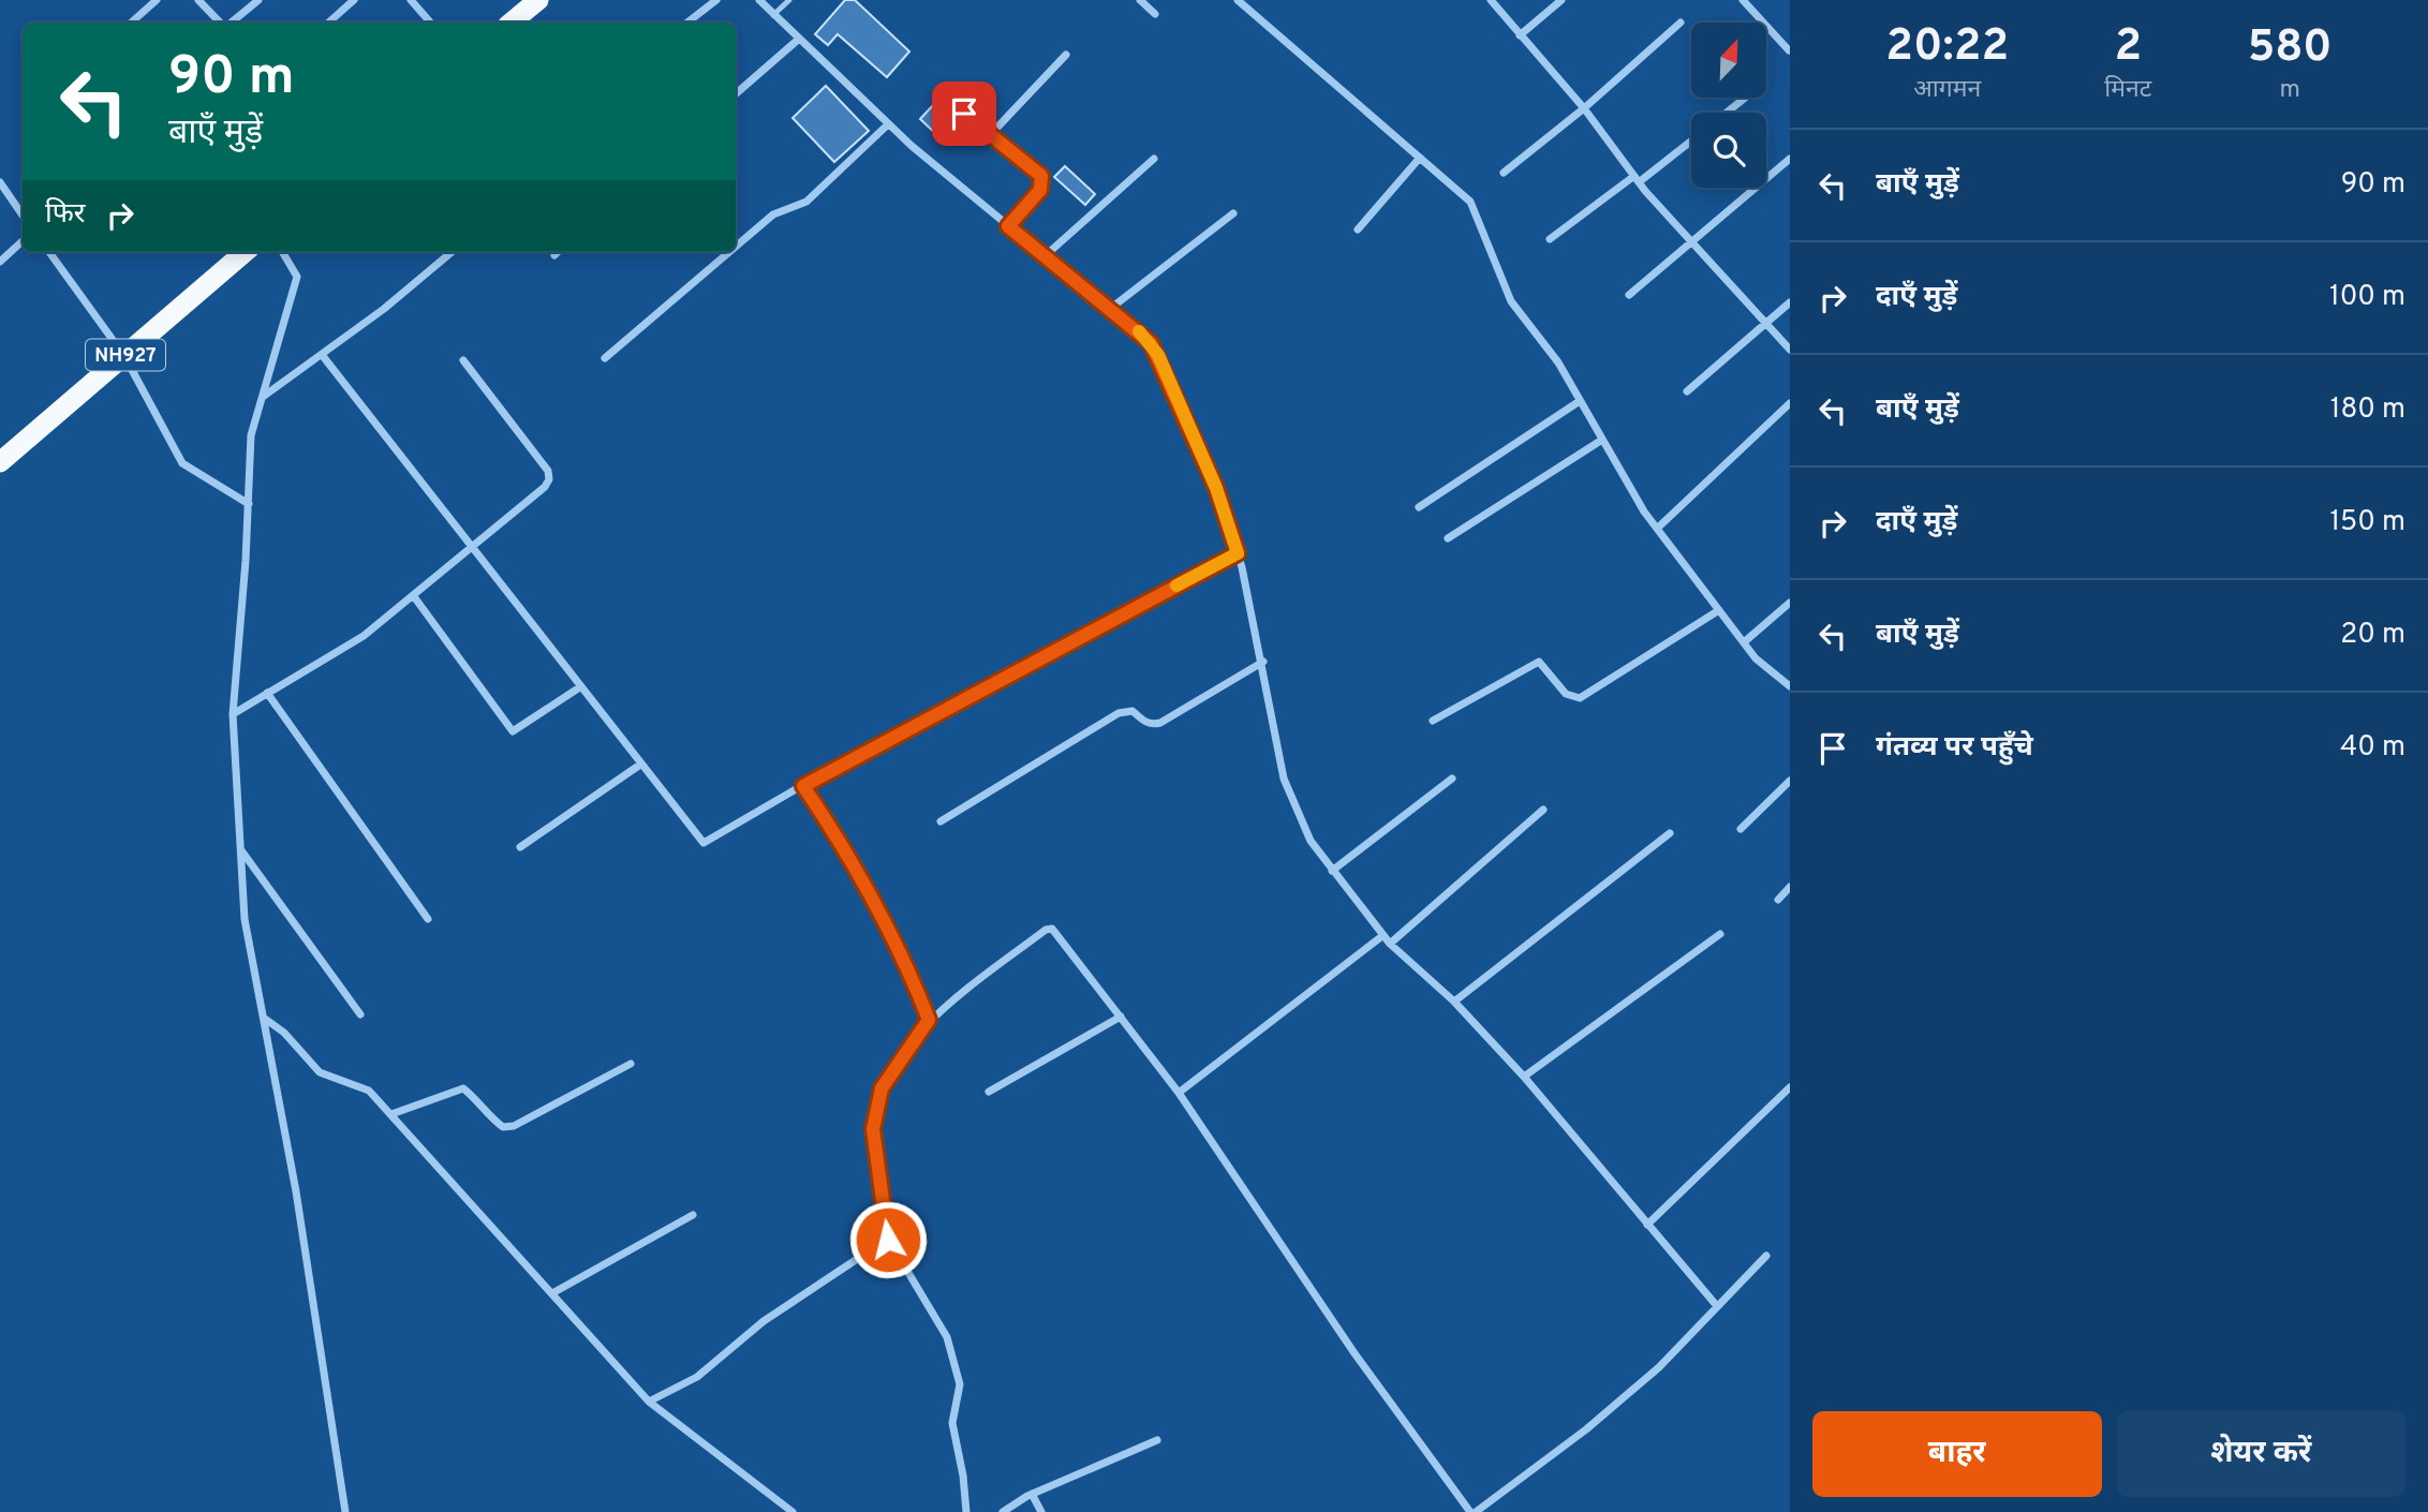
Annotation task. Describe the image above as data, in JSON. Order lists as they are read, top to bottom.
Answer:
{
  "streets": {
    "highway": ["NH927"]
  },
  "north": "top right",
  "page": {
    "eta": [
      "20:22",
      "आगमन",
      "2",
      "मिनट",
      "580",
      "m"
    ],
    "turn": ["90 m", "बाएँ मुड़ें"],
    "list": [
      {
        "name": "बाएँ मुड़ें",
        "value": "90 m"
      },
      {
        "name": "दाएँ मुड़ें",
        "value": "100 m"
      },
      {
        "name": "बाएँ मुड़ें",
        "value": "180 m"
      },
      {
        "name": "दाएँ मुड़ें",
        "value": "150 m"
      },
      {
        "name": "बाएँ मुड़ें",
        "value": "20 m"
      },
      {
        "name": "गंतव्य पर पहुँचे",
        "value": "40 m"
      }
    ],
    "then": "फिर",
    "buttons": ["बाहर", "शेयर करें"]
  }
}
